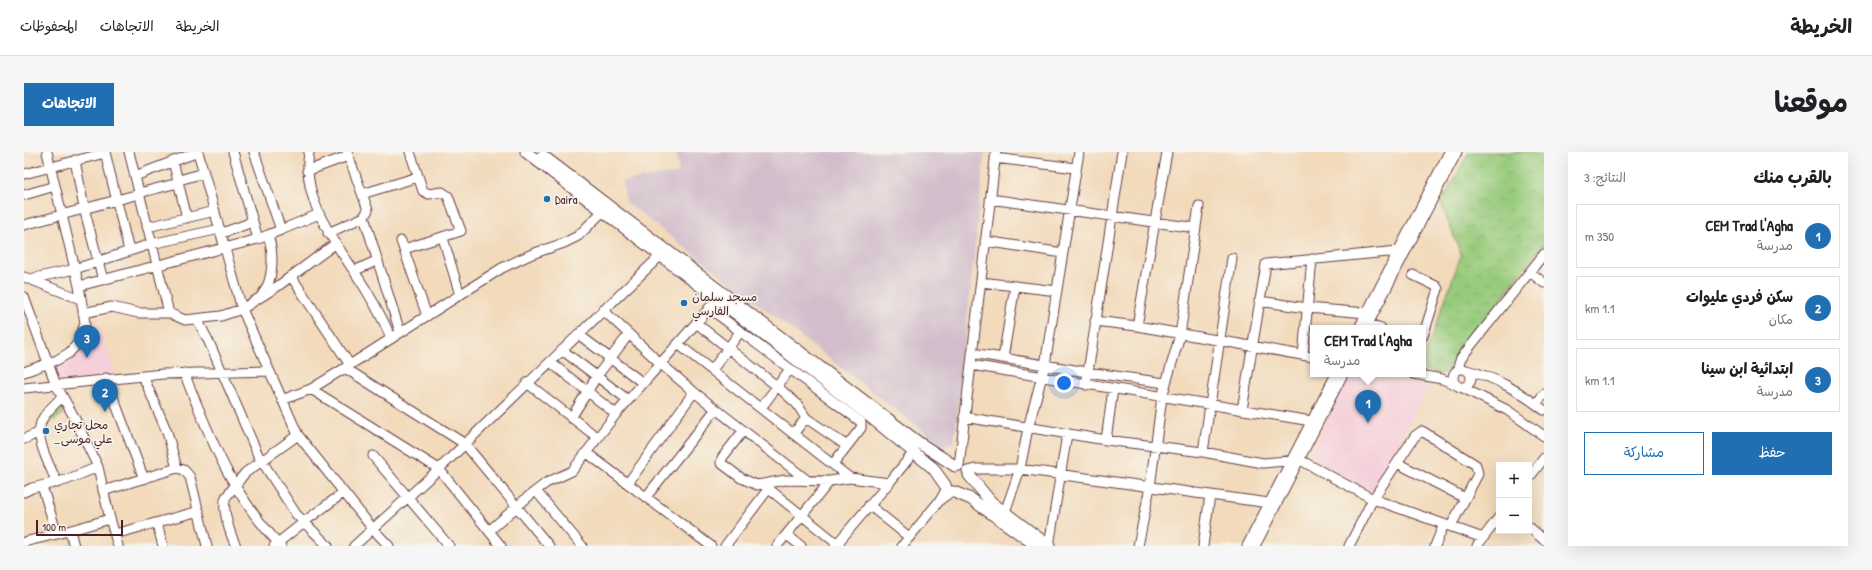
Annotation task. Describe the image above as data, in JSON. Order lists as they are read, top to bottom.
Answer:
{
  "places": ["Daira", "مسجد سلمان الفارسي", "محل تجاري _علي موسى"],
  "scale_bar": "100 m",
  "page": {
    "header": "الخريطة",
    "nav": ["الخريطة", "الاتجاهات", "المحفوظات"],
    "title": "موقعنا",
    "buttons": [
      "الاتجاهات",
      ["حفظ", "مشاركة"]
    ],
    "heading": ["بالقرب منك", "النتائج: 3"],
    "list": [
      {
        "mark": "1",
        "name": "CEM Trad l'Agha",
        "note": "مدرسة",
        "value": "350 m"
      },
      {
        "mark": "2",
        "name": "سكن فردي عليوات",
        "note": "مكان",
        "value": "1.1 km"
      },
      {
        "mark": "3",
        "name": "ابتدائية ابن سينا",
        "note": "مدرسة",
        "value": "1.1 km"
      }
    ],
    "popup": ["CEM Trad l'Agha", "مدرسة"],
    "pins": ["3", "2", "1"],
    "map_buttons": ["+", "−"],
    "scale": "100 m"
  }
}
